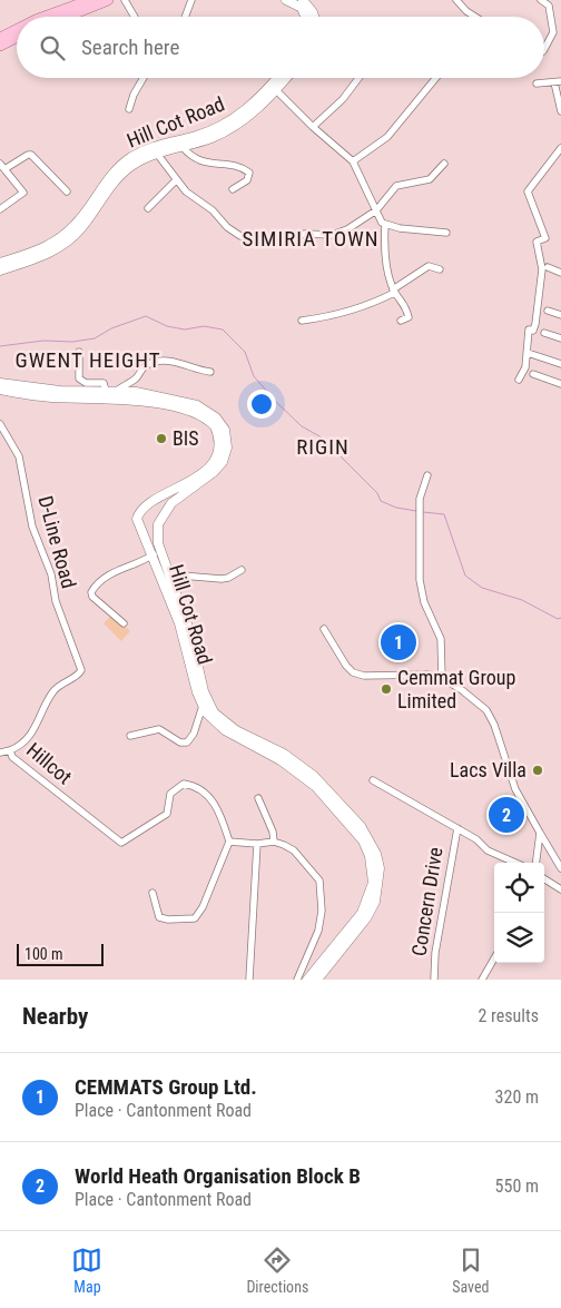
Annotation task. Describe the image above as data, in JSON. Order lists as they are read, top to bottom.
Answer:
{
  "streets": {
    "main road": ["Hill Cot Road"],
    "street": ["D-Line Road", "Hillcot", "Concern Drive"]
  },
  "crossings": [
    ["D-Line Road", "Hillcot"]
  ],
  "districts": ["SIMIRIA TOWN", "GWENT HEIGHT", "RIGIN"],
  "places": ["BIS", "Cemmat Group Limited", "Lacs Villa"],
  "scale_bar": "100 m",
  "page": {
    "search": "Search here",
    "pins": ["1", "2"],
    "scale": "100 m",
    "heading": ["Nearby", "2 results"],
    "list": [
      {
        "mark": "1",
        "name": "CEMMATS Group Ltd.",
        "note": "Place · Cantonment Road",
        "value": "320 m"
      },
      {
        "mark": "2",
        "name": "World Heath Organisation Block B",
        "note": "Place · Cantonment Road",
        "value": "550 m"
      }
    ],
    "nav": ["Map", "Directions", "Saved"]
  }
}
